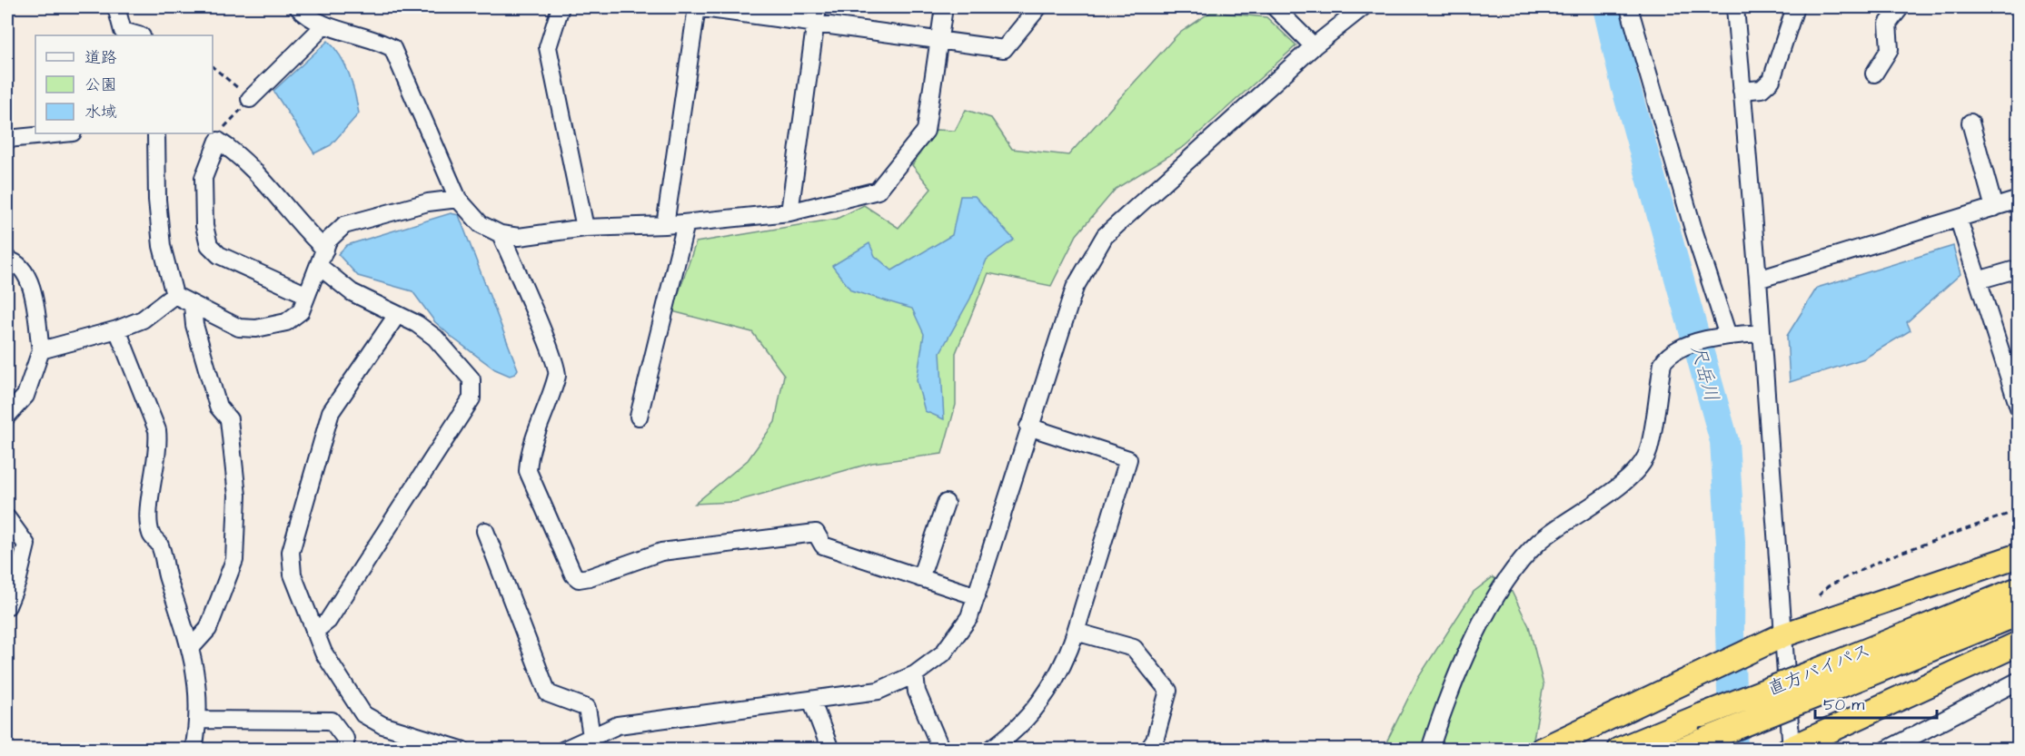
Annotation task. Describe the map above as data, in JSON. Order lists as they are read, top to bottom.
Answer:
{
  "streets": {
    "highway": ["直方バイパス"]
  },
  "water": ["尺岳川"],
  "legend": ["道路", "公園", "水域"],
  "scale_bar": "50 m"
}
